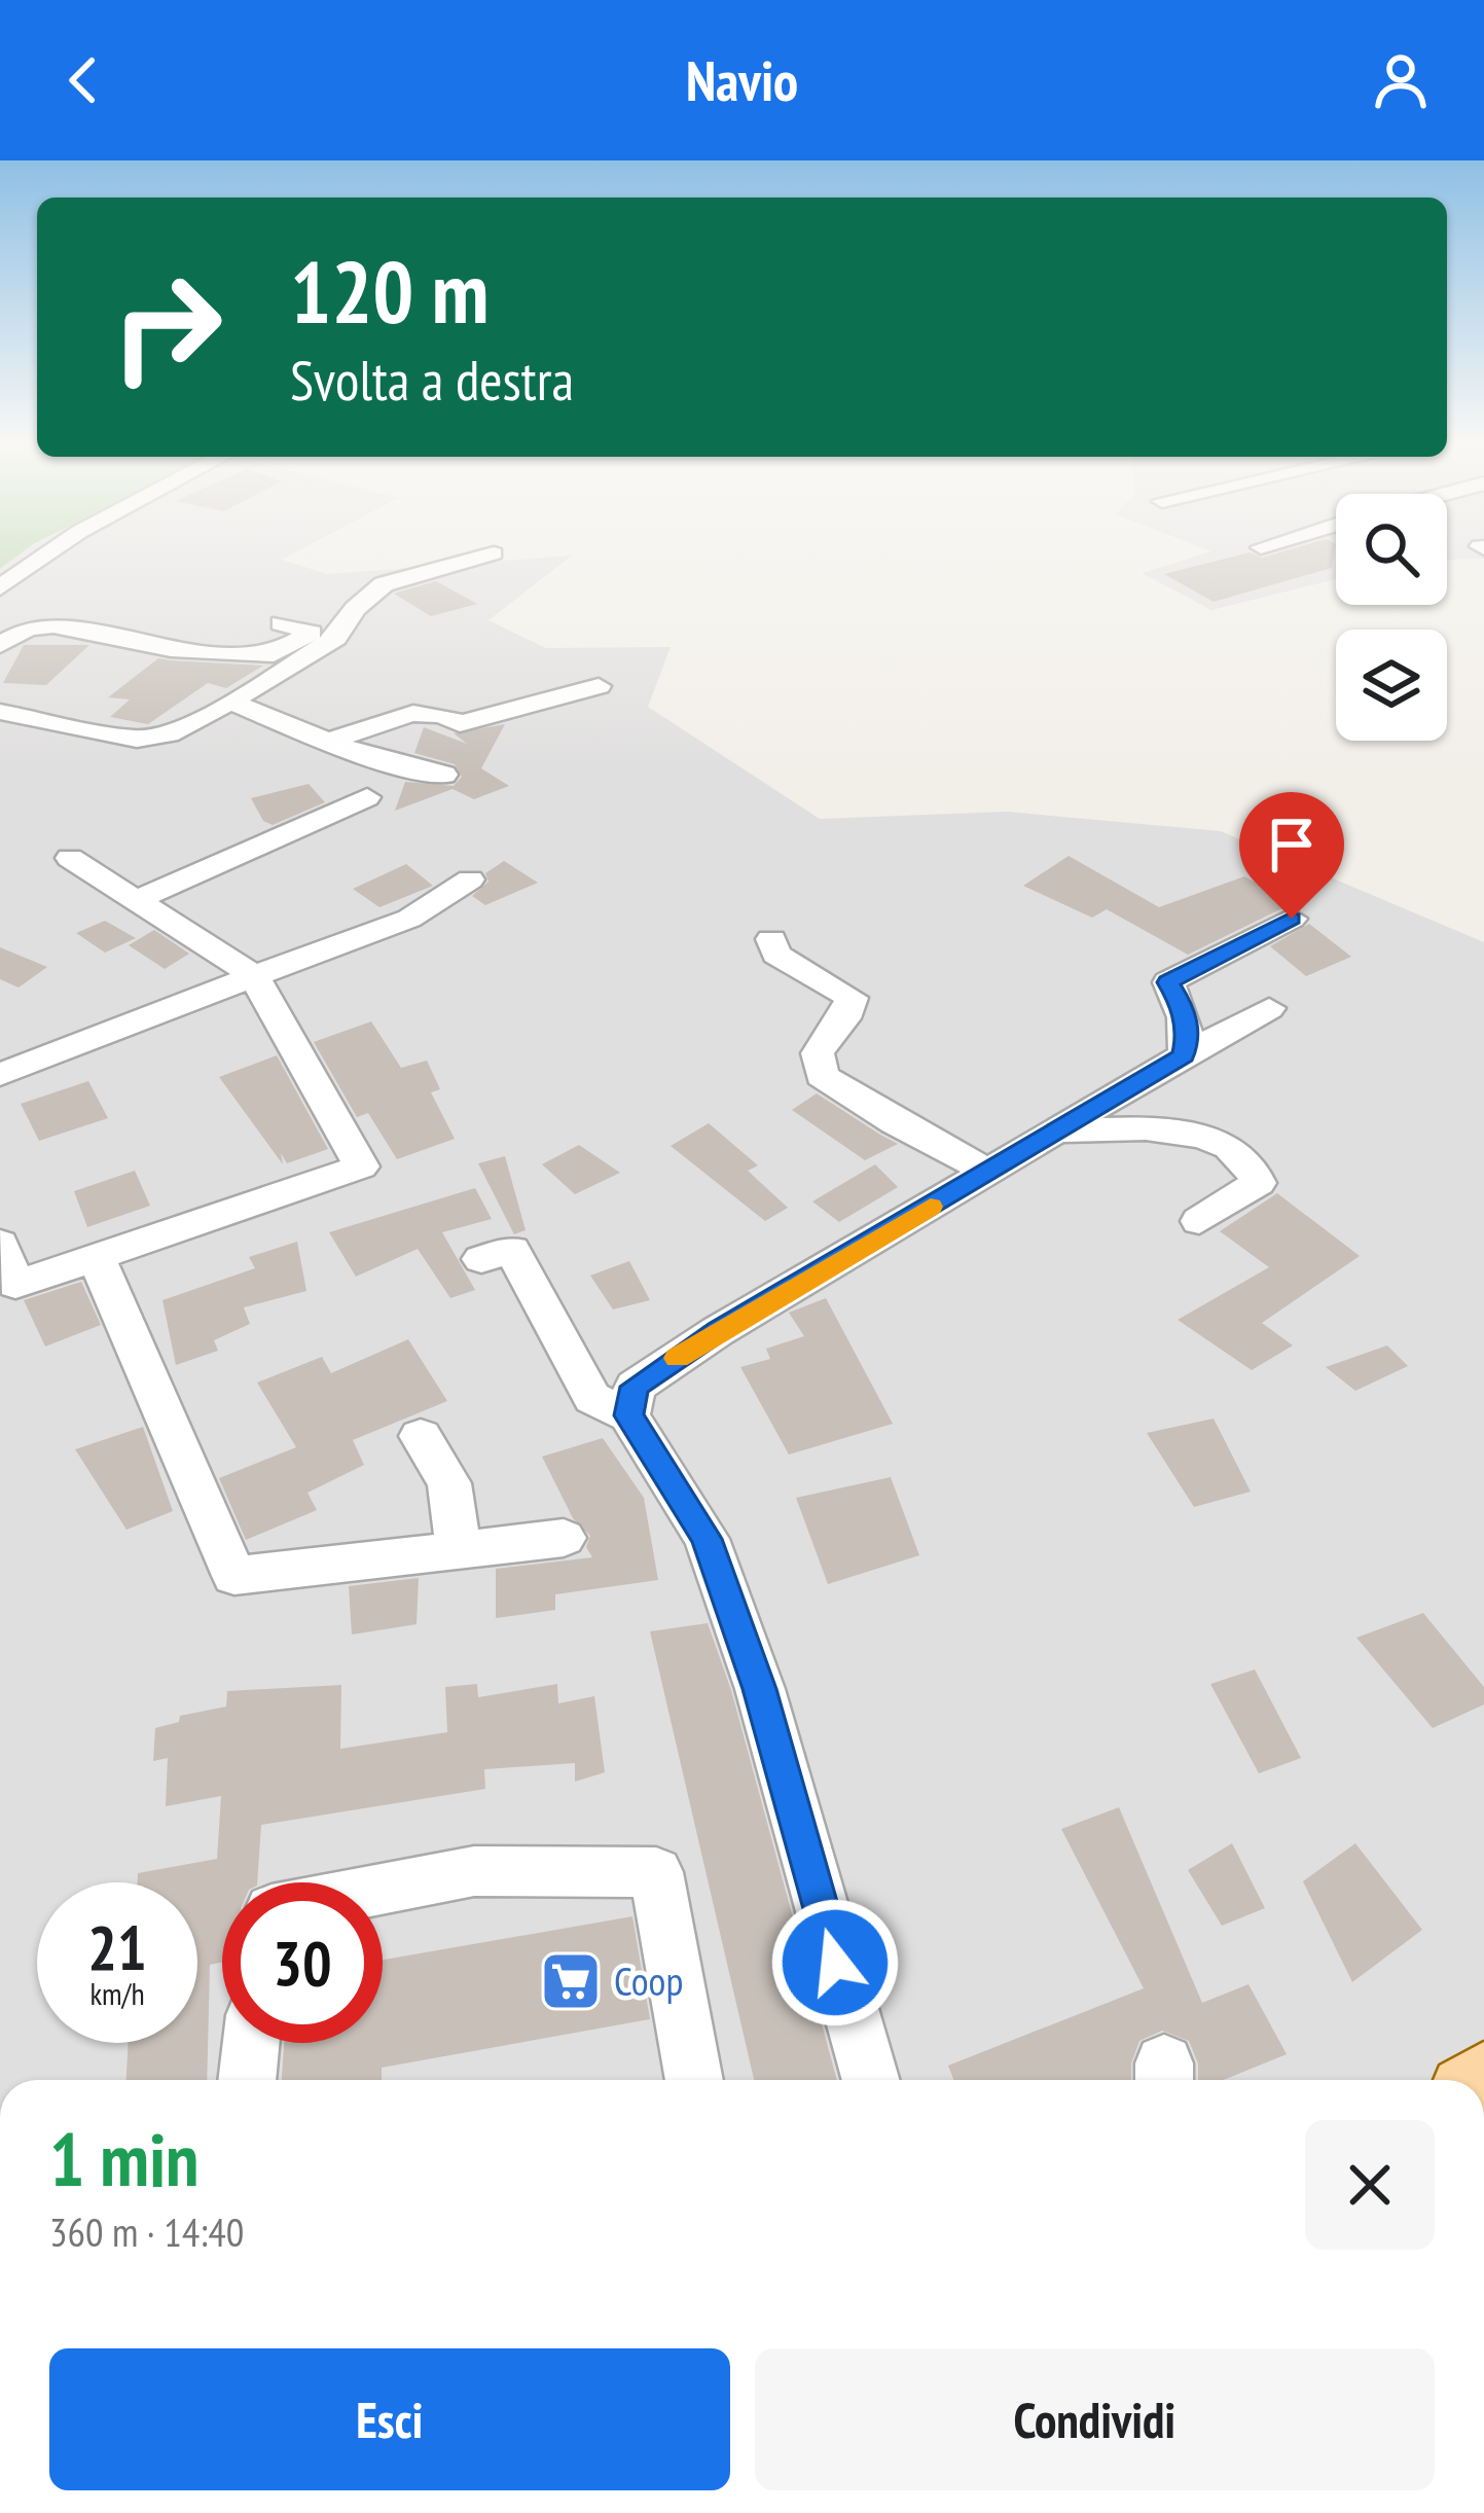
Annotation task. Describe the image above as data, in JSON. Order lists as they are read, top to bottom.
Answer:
{
  "places": {
    "supermarket": ["Coop"]
  },
  "page": {
    "header": "Navio",
    "turn": ["120 m", "Svolta a destra"],
    "speed": "21 km/h",
    "limit": "30",
    "heading": ["1 min", "360 m · 14:40"],
    "buttons": ["Esci", "Condividi"]
  }
}
